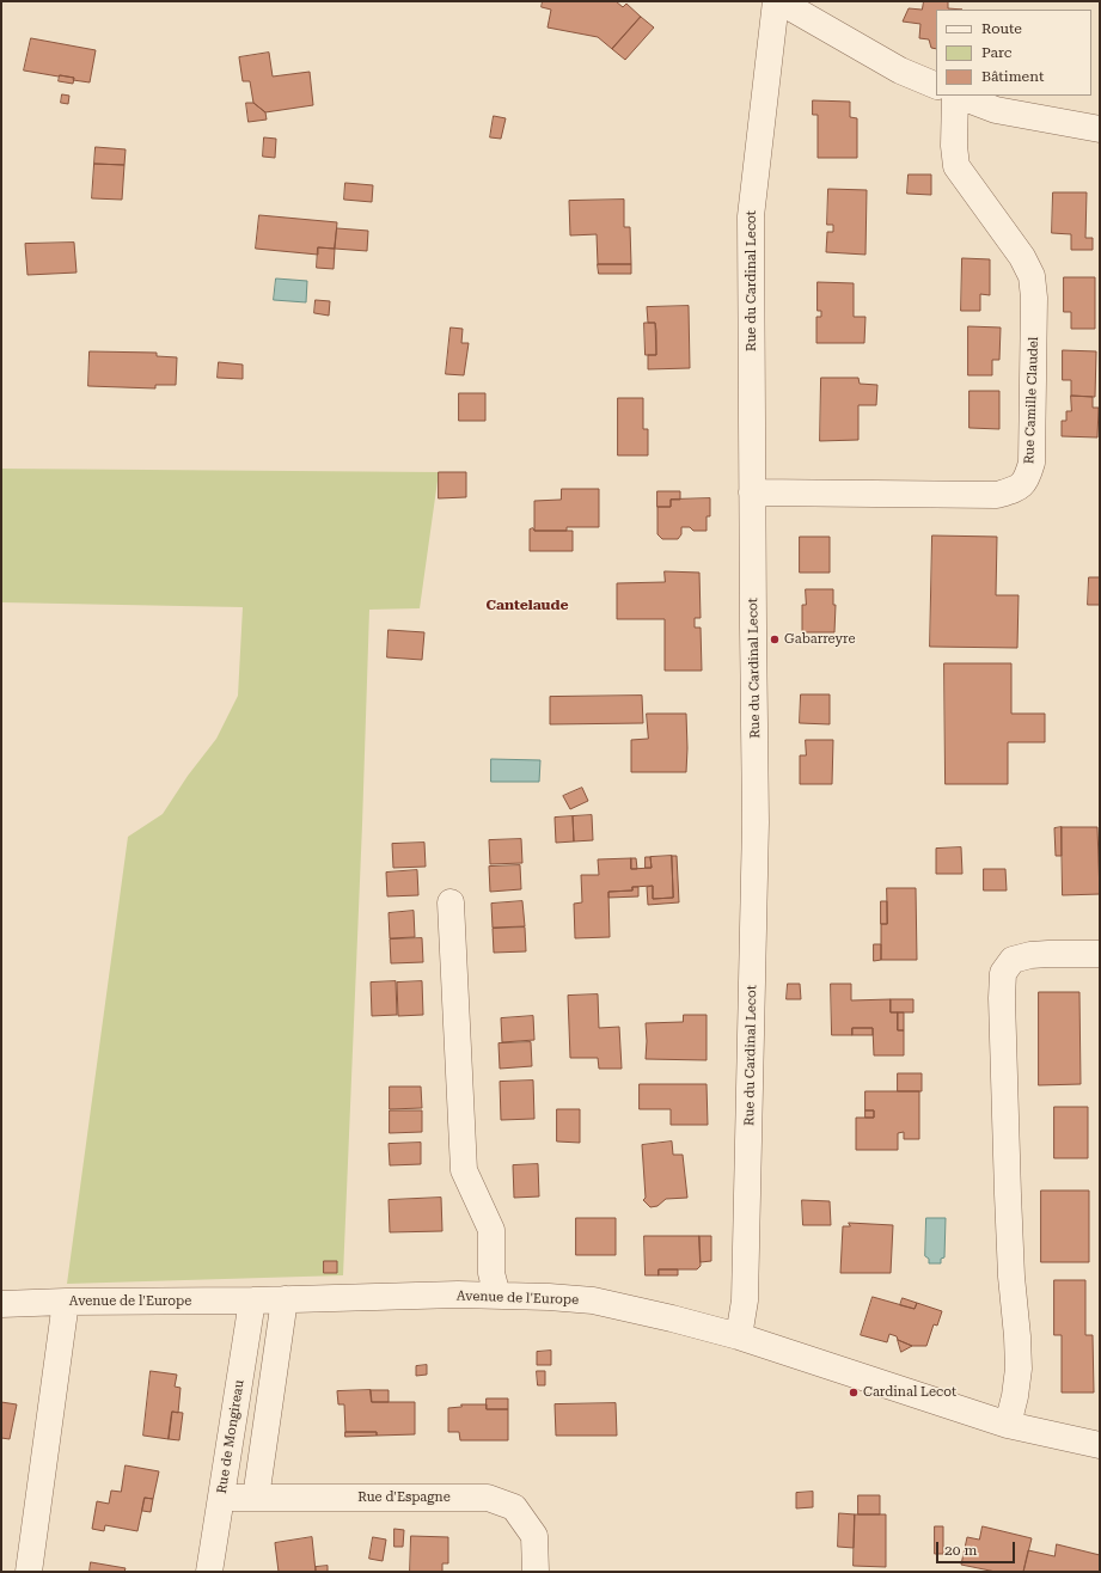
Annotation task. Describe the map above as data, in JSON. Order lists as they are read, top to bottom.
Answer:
{
  "streets": {
    "street": [
      "Rue du Cardinal Lecot",
      "Rue Camille Claudel",
      "Avenue de l'Europe",
      "Rue de Mongireau",
      "Rue d'Espagne"
    ]
  },
  "crossings": [
    ["Rue du Cardinal Lecot", "Rue Camille Claudel"],
    ["Rue du Cardinal Lecot", "Avenue de l'Europe"],
    ["Avenue de l'Europe", "Rue de Mongireau"],
    ["Rue de Mongireau", "Rue d'Espagne"]
  ],
  "districts": ["Cantelaude"],
  "places": ["Gabarreyre", "Cardinal Lecot"],
  "legend": ["Route", "Parc", "Bâtiment"],
  "scale_bar": "20 m"
}
